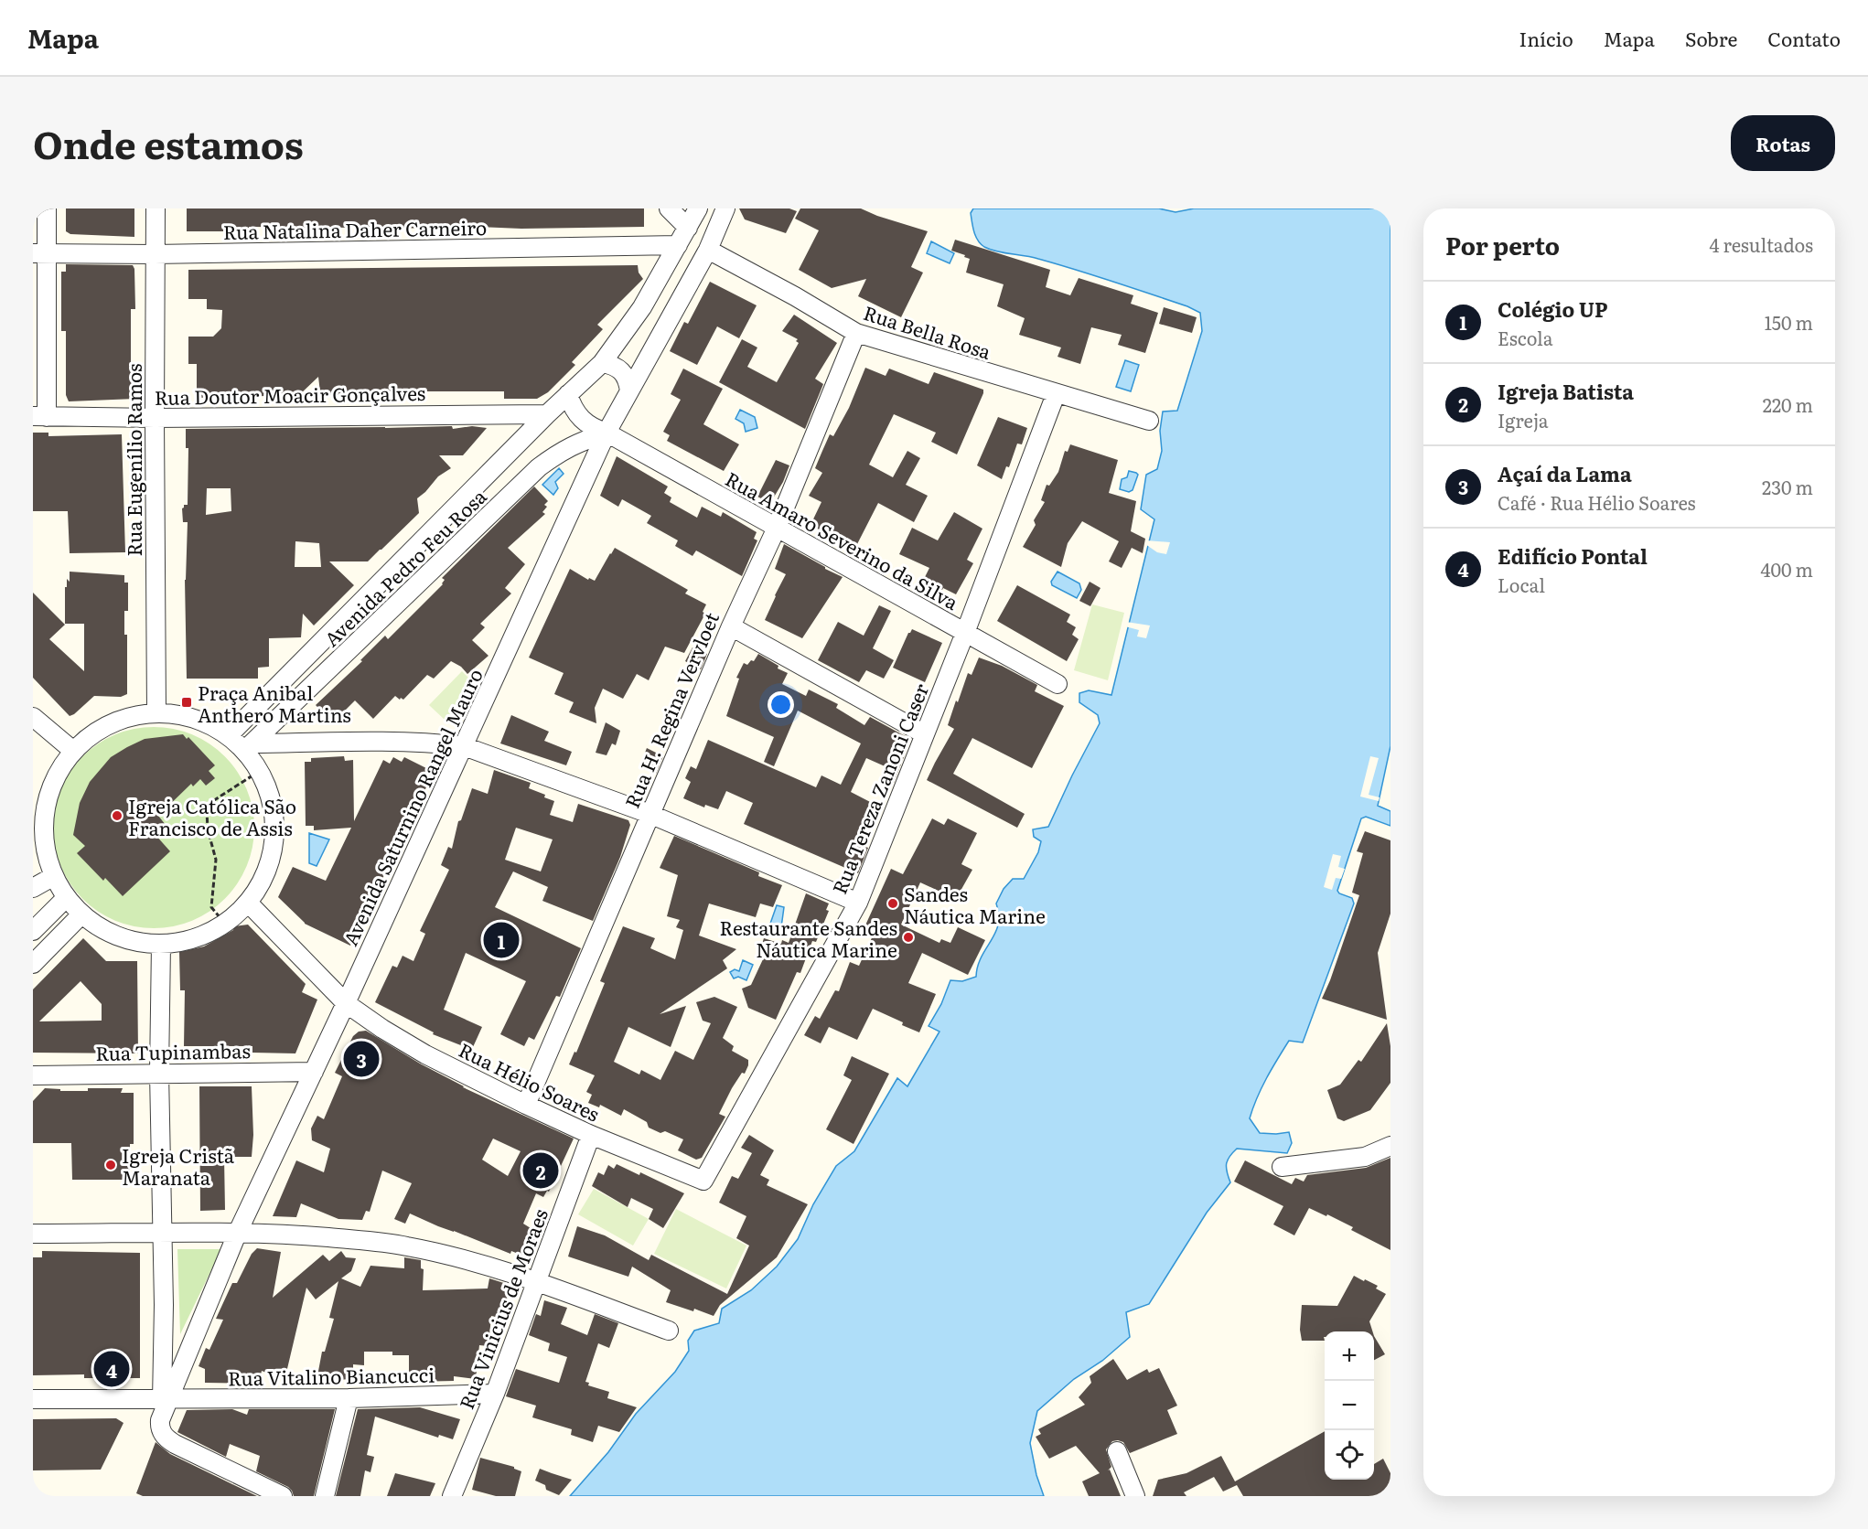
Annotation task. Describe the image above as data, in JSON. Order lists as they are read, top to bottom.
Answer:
{
  "streets": {
    "street": [
      "Rua Natalina Daher Carneiro",
      "Rua Bella Rosa",
      "Rua Doutor Moacir Gonçalves",
      "Rua Eugenílio Ramos",
      "Rua Amaro Severino da Silva",
      "Avenida Pedro Feu Rosa",
      "Rua H. Regina Vervloet",
      "Rua Tereza Zanoni Caser",
      "Avenida Saturnino Rangel Mauro",
      "Rua Tupinambas",
      "Rua Hélio Soares",
      "Rua Vinicius de Moraes",
      "Rua Vitalino Biancucci"
    ]
  },
  "crossings": [
    ["Rua Natalina Daher Carneiro", "Rua Eugenílio Ramos"],
    ["Rua Bella Rosa", "Rua H. Regina Vervloet"],
    ["Rua Bella Rosa", "Rua Tereza Zanoni Caser"],
    ["Rua Bella Rosa", "Avenida Saturnino Rangel Mauro"],
    ["Rua Doutor Moacir Gonçalves", "Rua Eugenílio Ramos"],
    ["Rua Doutor Moacir Gonçalves", "Avenida Pedro Feu Rosa"],
    ["Rua Amaro Severino da Silva", "Avenida Pedro Feu Rosa"],
    ["Rua Amaro Severino da Silva", "Rua H. Regina Vervloet"],
    ["Rua Amaro Severino da Silva", "Rua Tereza Zanoni Caser"],
    ["Rua Amaro Severino da Silva", "Avenida Saturnino Rangel Mauro"],
    ["Avenida Pedro Feu Rosa", "Avenida Saturnino Rangel Mauro"],
    ["Rua H. Regina Vervloet", "Rua Hélio Soares"],
    ["Rua Tereza Zanoni Caser", "Rua Hélio Soares"],
    ["Avenida Saturnino Rangel Mauro", "Rua Tupinambas"],
    ["Avenida Saturnino Rangel Mauro", "Rua Hélio Soares"],
    ["Avenida Saturnino Rangel Mauro", "Rua Vitalino Biancucci"],
    ["Rua Hélio Soares", "Rua Vinicius de Moraes"],
    ["Rua Vinicius de Moraes", "Rua Vitalino Biancucci"]
  ],
  "places": {
    "transit": ["Praça Anibal Anthero Martins"],
    "other": [
      "Igreja Católica São Francisco de Assis",
      "Sandes Náutica Marine",
      "Restaurante Sandes Náutica Marine",
      "Igreja Cristã Maranata"
    ]
  },
  "page": {
    "header": "Mapa",
    "nav": [
      "Início",
      "Mapa",
      "Sobre",
      "Contato"
    ],
    "title": "Onde estamos",
    "buttons": "Rotas",
    "heading": ["Por perto", "4 resultados"],
    "list": [
      {
        "mark": "1",
        "name": "Colégio UP",
        "note": "Escola",
        "value": "150 m"
      },
      {
        "mark": "2",
        "name": "Igreja Batista",
        "note": "Igreja",
        "value": "220 m"
      },
      {
        "mark": "3",
        "name": "Açaí da Lama",
        "note": "Café · Rua Hélio Soares",
        "value": "230 m"
      },
      {
        "mark": "4",
        "name": "Edifício Pontal",
        "note": "Local",
        "value": "400 m"
      }
    ],
    "pins": [
      "1",
      "3",
      "2",
      "4"
    ],
    "map_buttons": ["+", "−"]
  }
}
